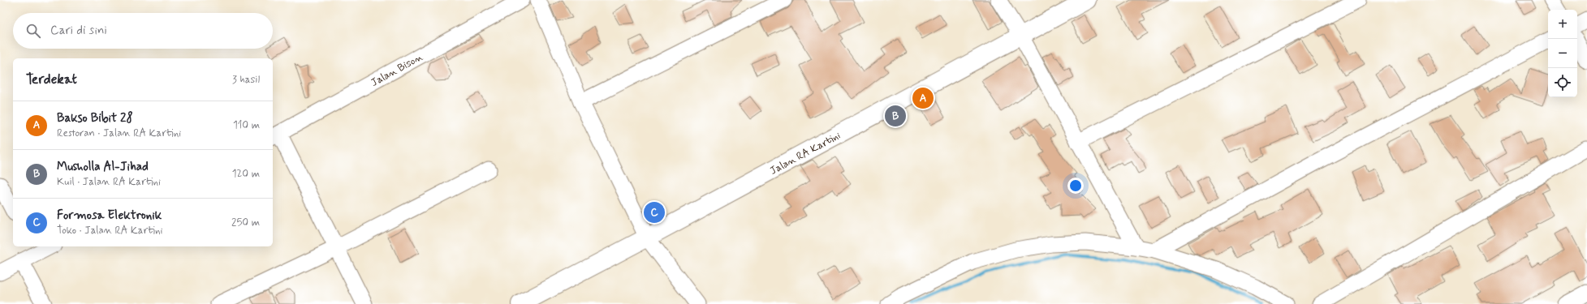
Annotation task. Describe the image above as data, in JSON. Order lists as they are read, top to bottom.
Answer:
{
  "streets": {
    "main road": ["Jalan RA Kartini"],
    "street": ["Jalan Bison"]
  },
  "page": {
    "map_buttons": ["+", "−"],
    "search": "Cari di sini",
    "heading": ["Terdekat", "3 hasil"],
    "pins": ["A", "B", "C"],
    "list": [
      {
        "mark": "A",
        "name": "Bakso Bibit 28",
        "note": "Restoran · Jalan RA Kartini",
        "value": "110 m"
      },
      {
        "mark": "B",
        "name": "Musholla Al-Jihad",
        "note": "Kuil · Jalan RA Kartini",
        "value": "120 m"
      },
      {
        "mark": "C",
        "name": "Formosa Elektronik",
        "note": "Toko · Jalan RA Kartini",
        "value": "250 m"
      }
    ]
  }
}
